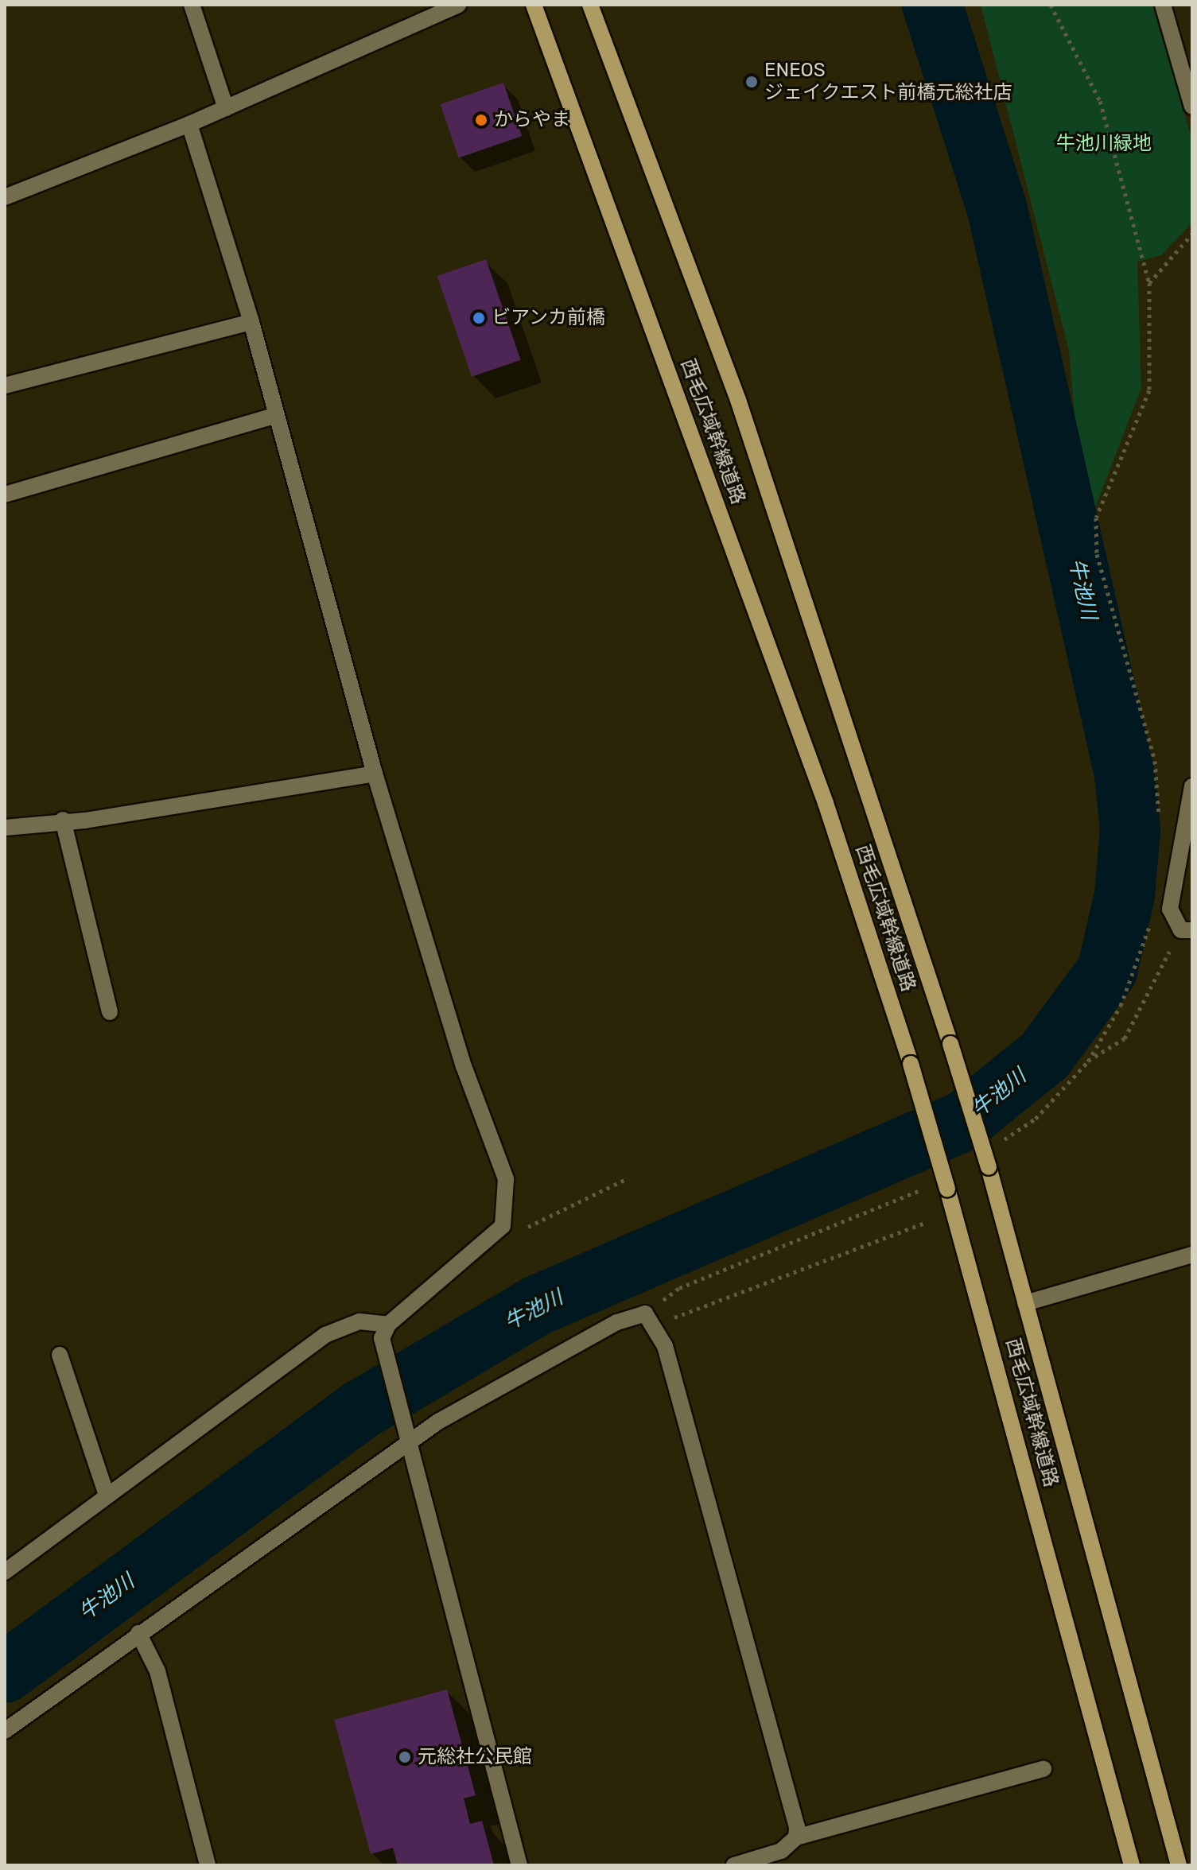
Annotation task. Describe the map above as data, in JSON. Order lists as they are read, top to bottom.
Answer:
{
  "streets": {
    "main road": ["西毛広域幹線道路"]
  },
  "water": ["牛池川"],
  "parks": ["牛池川緑地"],
  "places": [
    "ENEOS ジェイクエスト前橋元総社店",
    "からやま",
    "ビアンカ前橋",
    "元総社公民館"
  ]
}
